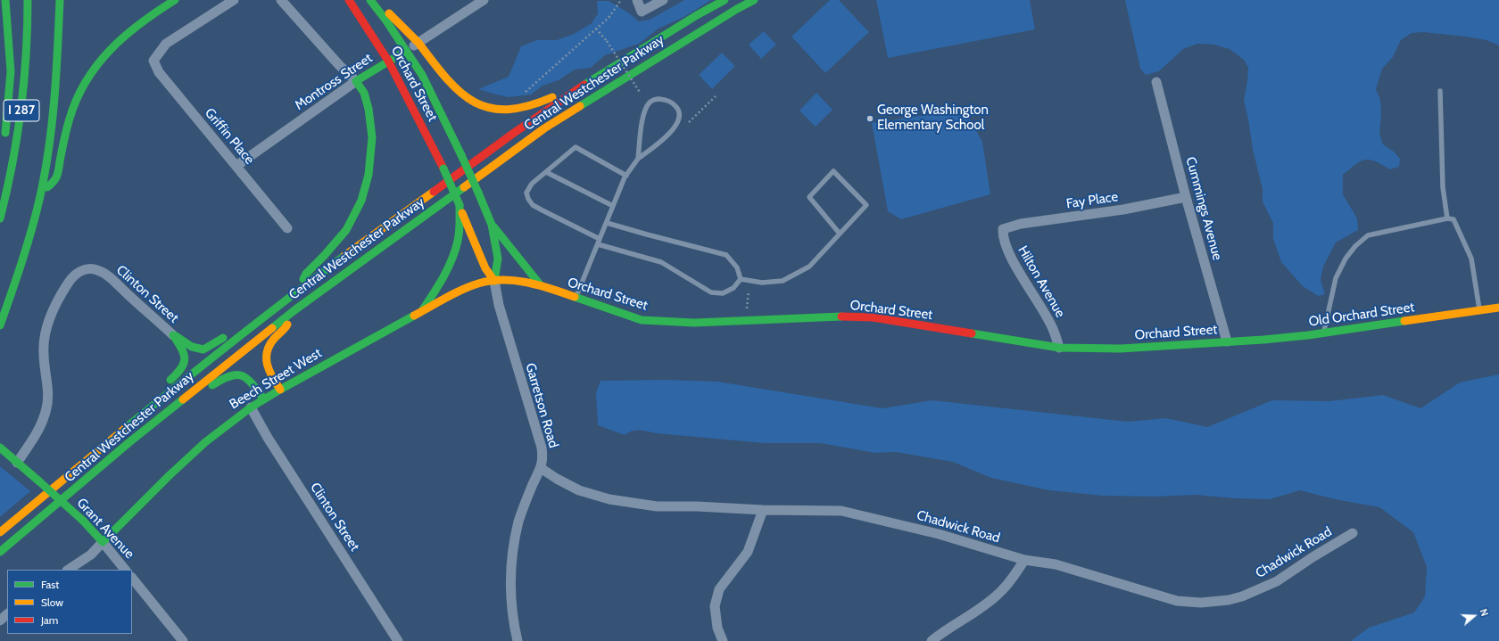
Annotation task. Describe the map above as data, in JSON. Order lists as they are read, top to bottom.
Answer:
{
  "streets": {
    "main road": [
      "Montross Street",
      "Central Westchester Parkway",
      "Orchard Street",
      "I 287",
      "Old Orchard Street",
      "Beech Street West",
      "Grant Avenue"
    ],
    "street": [
      "Griffin Place",
      "Fay Place",
      "Cummings Avenue",
      "Hilton Avenue",
      "Clinton Street",
      "Garretson Road",
      "Chadwick Road"
    ]
  },
  "crossings": [
    ["Montross Street", "Orchard Street"],
    ["Montross Street", "Griffin Place"],
    ["Orchard Street", "Cummings Avenue"],
    ["Orchard Street", "Hilton Avenue"],
    ["Orchard Street", "Old Orchard Street"],
    ["Orchard Street", "Beech Street West"],
    ["Orchard Street", "Garretson Road"],
    ["Fay Place", "Cummings Avenue"],
    ["Fay Place", "Hilton Avenue"],
    ["Cummings Avenue", "Old Orchard Street"],
    ["Clinton Street", "Beech Street West"],
    ["Clinton Street", "Grant Avenue"],
    ["Beech Street West", "Garretson Road"],
    ["Beech Street West", "Grant Avenue"],
    ["Garretson Road", "Chadwick Road"]
  ],
  "places": ["George Washington Elementary School"],
  "legend": ["Fast", "Slow", "Jam"],
  "north": "right"
}
